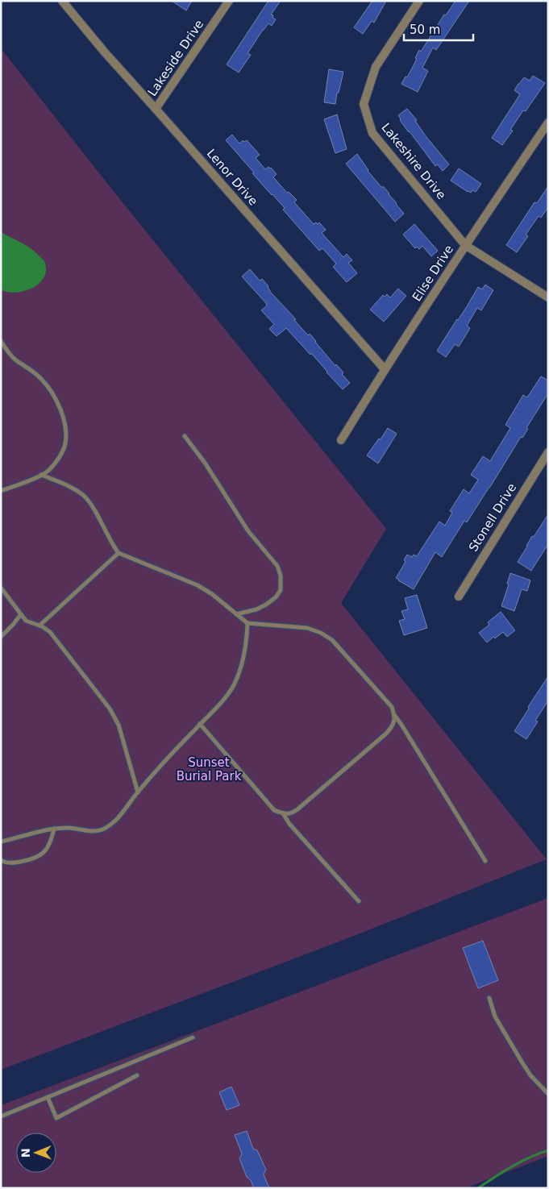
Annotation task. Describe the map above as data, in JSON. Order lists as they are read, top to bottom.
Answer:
{
  "streets": {
    "street": [
      "Lakeside Drive",
      "Lakeshire Drive",
      "Lenor Drive",
      "Elise Drive",
      "Stonell Drive"
    ]
  },
  "crossings": [
    ["Lakeside Drive", "Lenor Drive"],
    ["Lakeshire Drive", "Elise Drive"],
    ["Lenor Drive", "Elise Drive"]
  ],
  "parks": ["Sunset Burial Park"],
  "scale_bar": "50 m",
  "north": "left"
}
